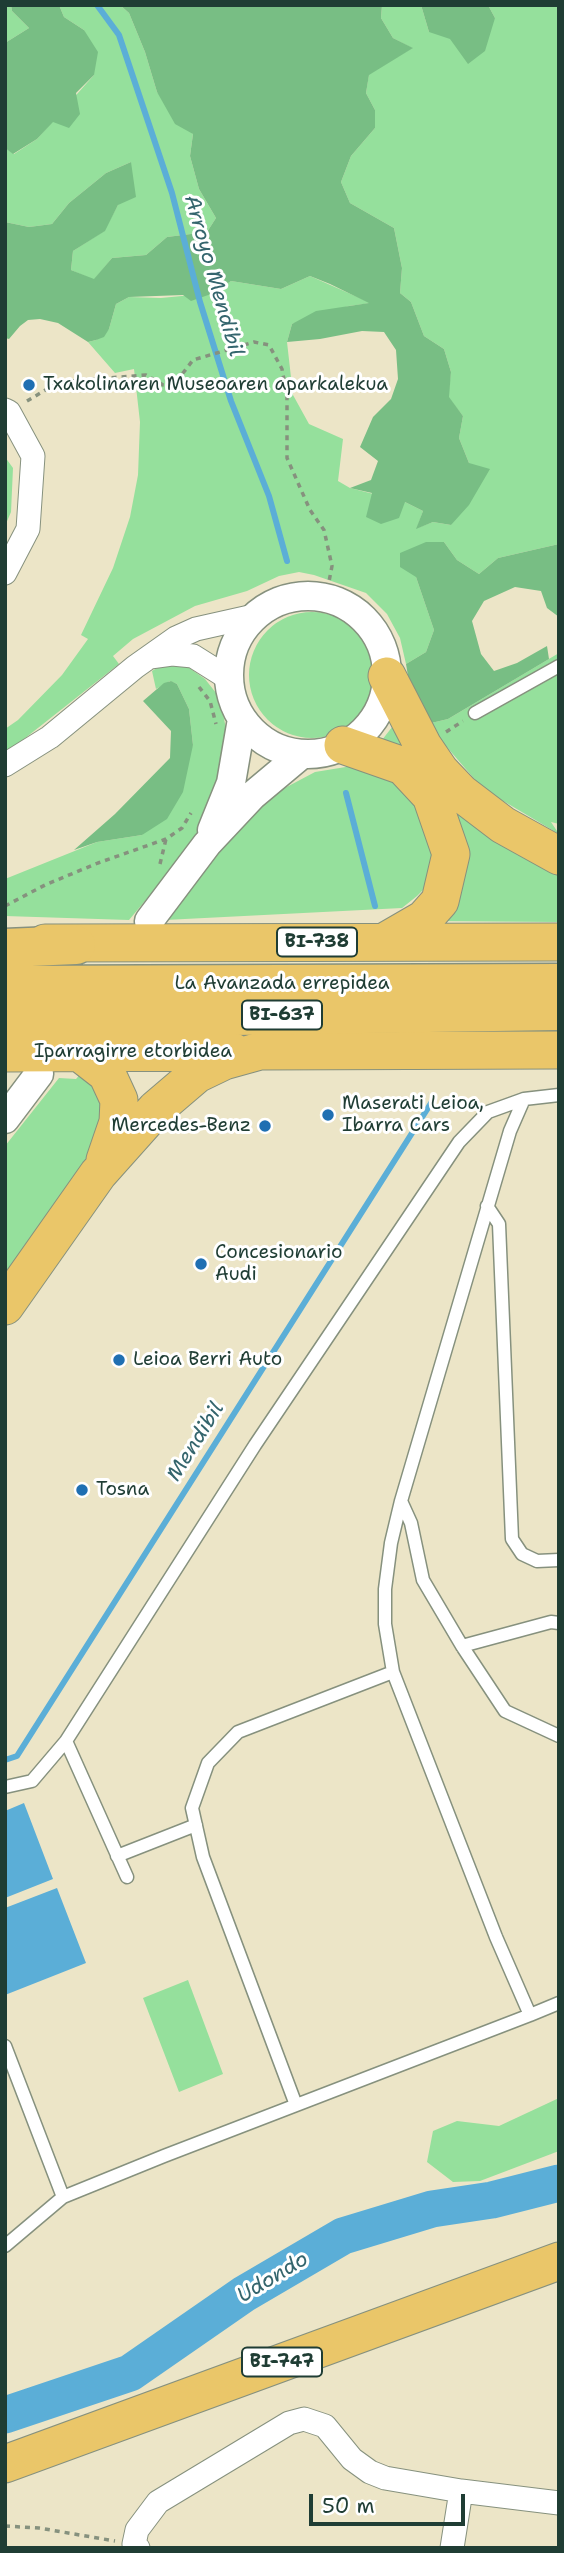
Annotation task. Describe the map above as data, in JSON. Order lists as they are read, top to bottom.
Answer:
{
  "streets": {
    "highway": ["La Avanzada errepidea", "BI-637"],
    "main road": ["BI-738", "Iparragirre etorbidea", "BI-747"]
  },
  "water": ["Arroyo Mendibil", "Mendibil", "Udondo"],
  "places": [
    "Txakolinaren Museoaren aparkalekua",
    "Maserati Leioa, Ibarra Cars",
    "Mercedes-Benz",
    "Concesionario Audi",
    "Leioa Berri Auto",
    "Tosna"
  ],
  "scale_bar": "50 m"
}
